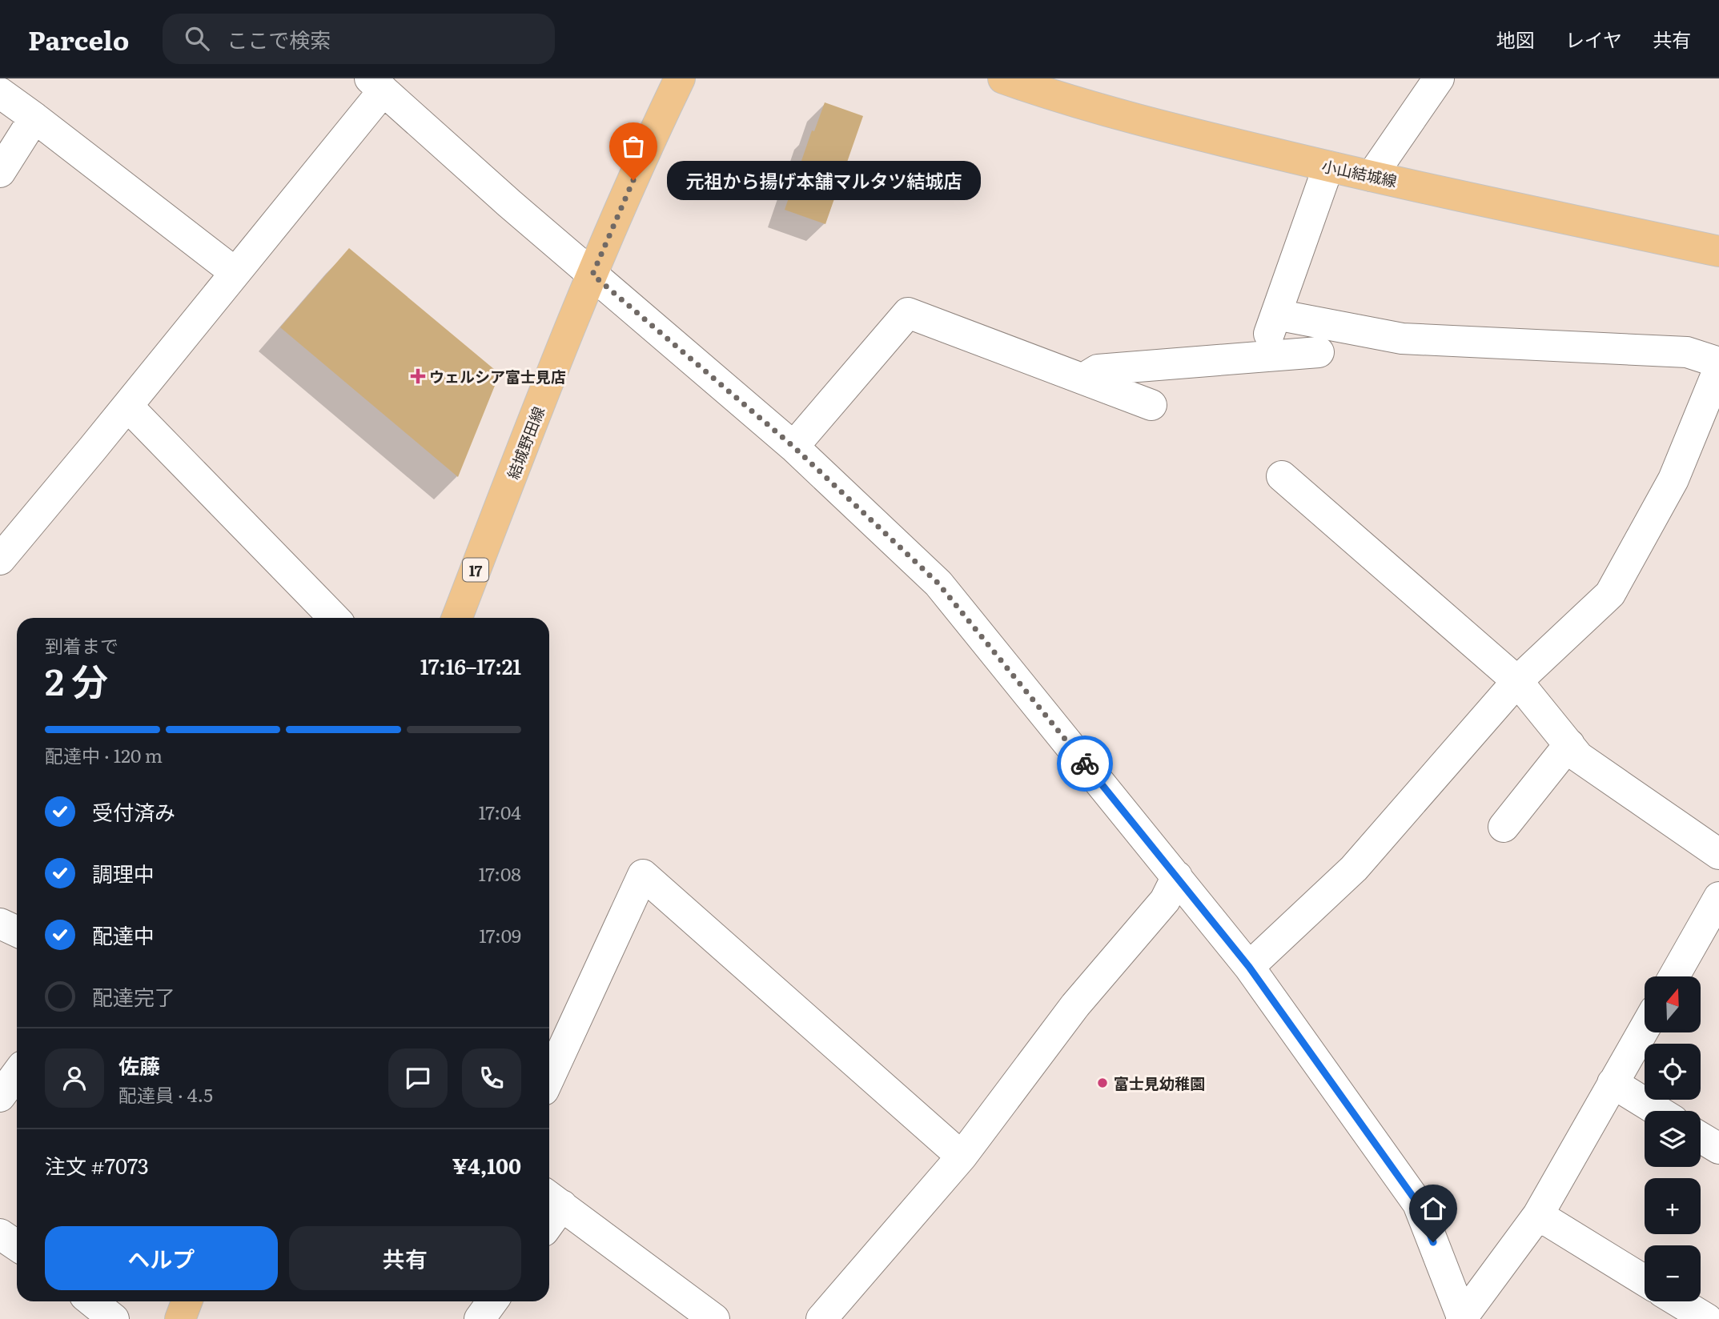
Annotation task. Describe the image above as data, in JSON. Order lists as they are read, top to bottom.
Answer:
{
  "streets": {
    "main road": ["小山結城線", "結城野田線", "17"]
  },
  "places": {
    "other": ["元祖から揚げ本舗マルタツ結城店", "富士見幼稚園"],
    "health": ["ウェルシア富士見店"]
  },
  "north": "top",
  "page": {
    "header": "Parcelo",
    "search": "ここで検索",
    "nav": ["地図", "レイヤ", "共有"],
    "bubble": "元祖から揚げ本舗マルタツ結城店",
    "heading": ["2 分", "到着まで", "17:16–17:21"],
    "panel": [
      "佐藤",
      "配達員 · 4.5",
      "注文 #7073",
      "¥4,100"
    ],
    "bar": "配達中 · 120 m",
    "list": [
      ["受付済み", "17:04"],
      ["調理中", "17:08"],
      ["配達中", "17:09"],
      "配達完了"
    ],
    "map_buttons": ["+", "−"],
    "buttons": ["ヘルプ", "共有"]
  }
}
